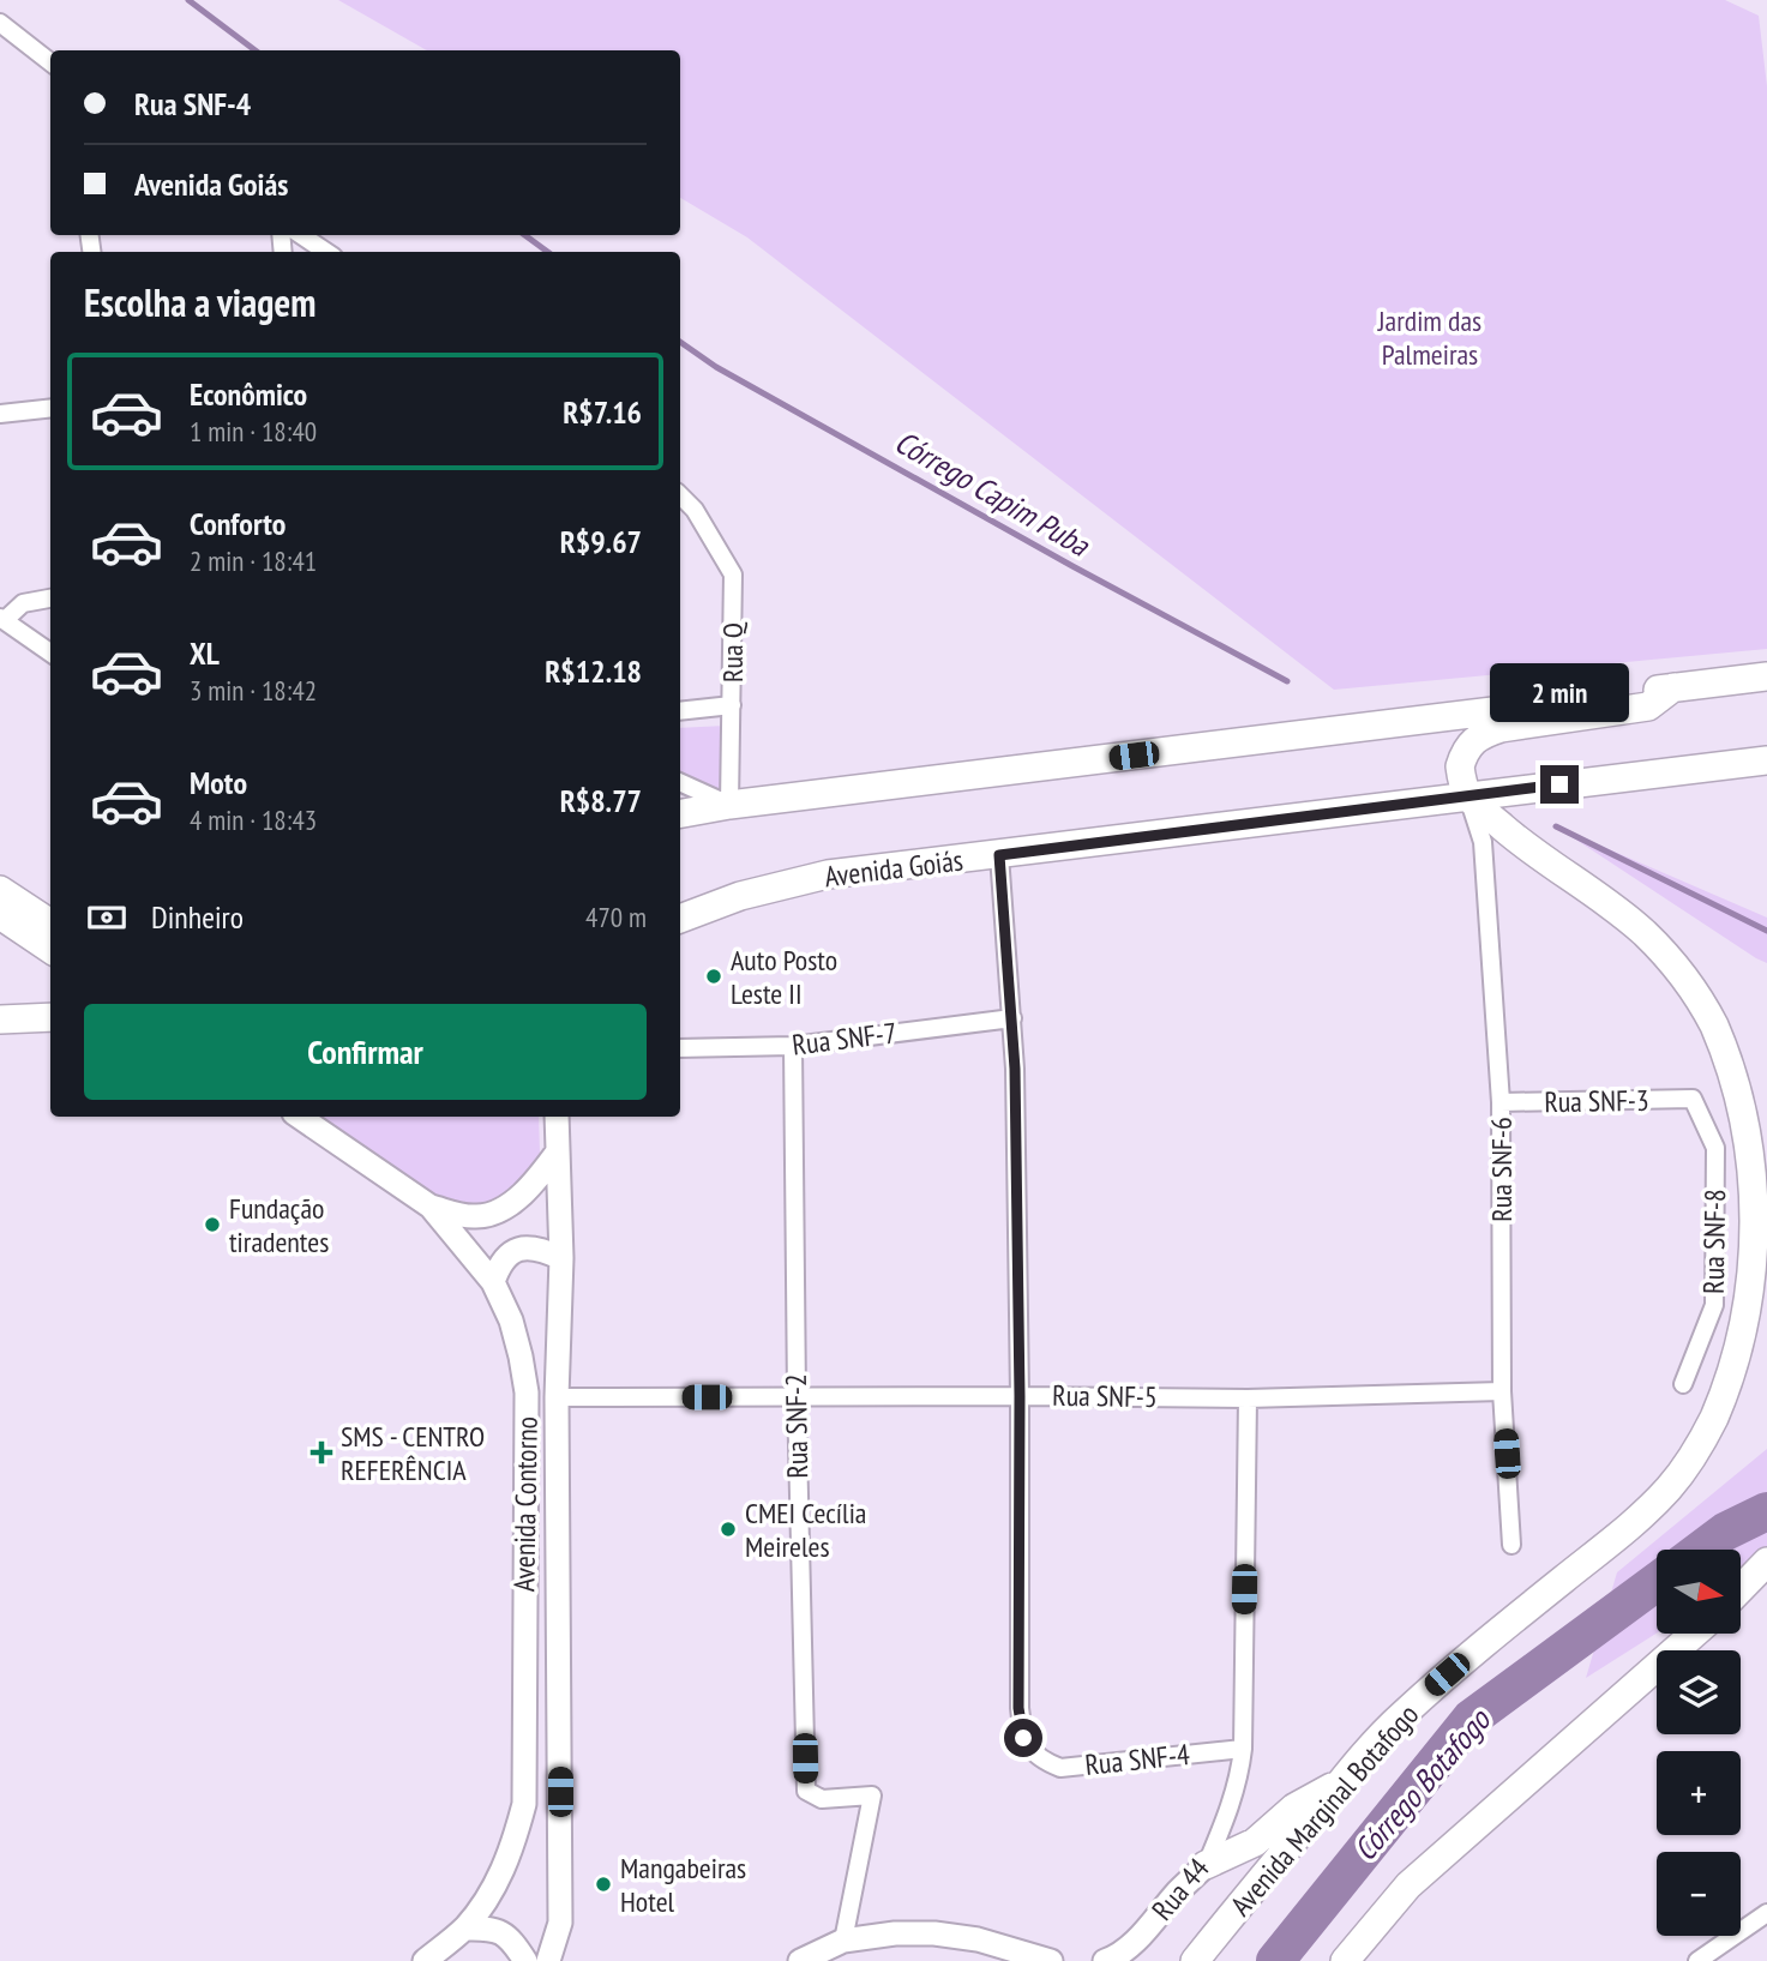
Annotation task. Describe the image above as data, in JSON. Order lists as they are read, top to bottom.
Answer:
{
  "streets": {
    "main road": [
      "Avenida Goiás",
      "Avenida Contorno",
      "Avenida Marginal Botafogo",
      "Rua 44"
    ],
    "street": [
      "Rua Q",
      "Rua SNF-7",
      "Rua SNF-3",
      "Rua SNF-6",
      "Rua SNF-8",
      "Rua SNF-5",
      "Rua SNF-2",
      "Rua SNF-4"
    ]
  },
  "crossings": [
    ["Avenida Goiás", "Rua SNF-6"],
    ["Avenida Goiás", "Rua SNF-4"],
    ["Avenida Goiás", "Avenida Marginal Botafogo"],
    ["Rua SNF-7", "Rua SNF-2"],
    ["Rua SNF-7", "Rua SNF-4"],
    ["Rua SNF-3", "Rua SNF-6"],
    ["Rua SNF-3", "Rua SNF-8"],
    ["Rua SNF-6", "Rua SNF-5"],
    ["Rua SNF-6", "Avenida Marginal Botafogo"],
    ["Rua SNF-5", "Rua SNF-2"],
    ["Rua SNF-5", "Avenida Contorno"],
    ["Rua SNF-5", "Rua SNF-4"],
    ["Rua SNF-4", "Rua 44"]
  ],
  "water": ["Córrego Capim Puba", "Córrego Botafogo"],
  "parks": ["Jardim das Palmeiras"],
  "places": {
    "other": [
      "Auto Posto Leste II",
      "Fundação tiradentes",
      "CMEI Cecília Meireles",
      "Mangabeiras Hotel"
    ],
    "health": ["SMS - CENTRO REFERÊNCIA"]
  },
  "north": "right",
  "page": {
    "banner": ["Rua SNF-4", "Avenida Goiás"],
    "heading": "Escolha a viagem",
    "list": [
      {
        "name": "Econômico",
        "note": "1 min · 18:40",
        "value": "R$7.16"
      },
      {
        "name": "Conforto",
        "note": "2 min · 18:41",
        "value": "R$9.67"
      },
      {
        "name": "XL",
        "note": "3 min · 18:42",
        "value": "R$12.18"
      },
      {
        "name": "Moto",
        "note": "4 min · 18:43",
        "value": "R$8.77"
      }
    ],
    "bubble": "2 min",
    "pay": ["Dinheiro", "470 m"],
    "buttons": "Confirmar",
    "map_buttons": ["+", "−"]
  }
}
